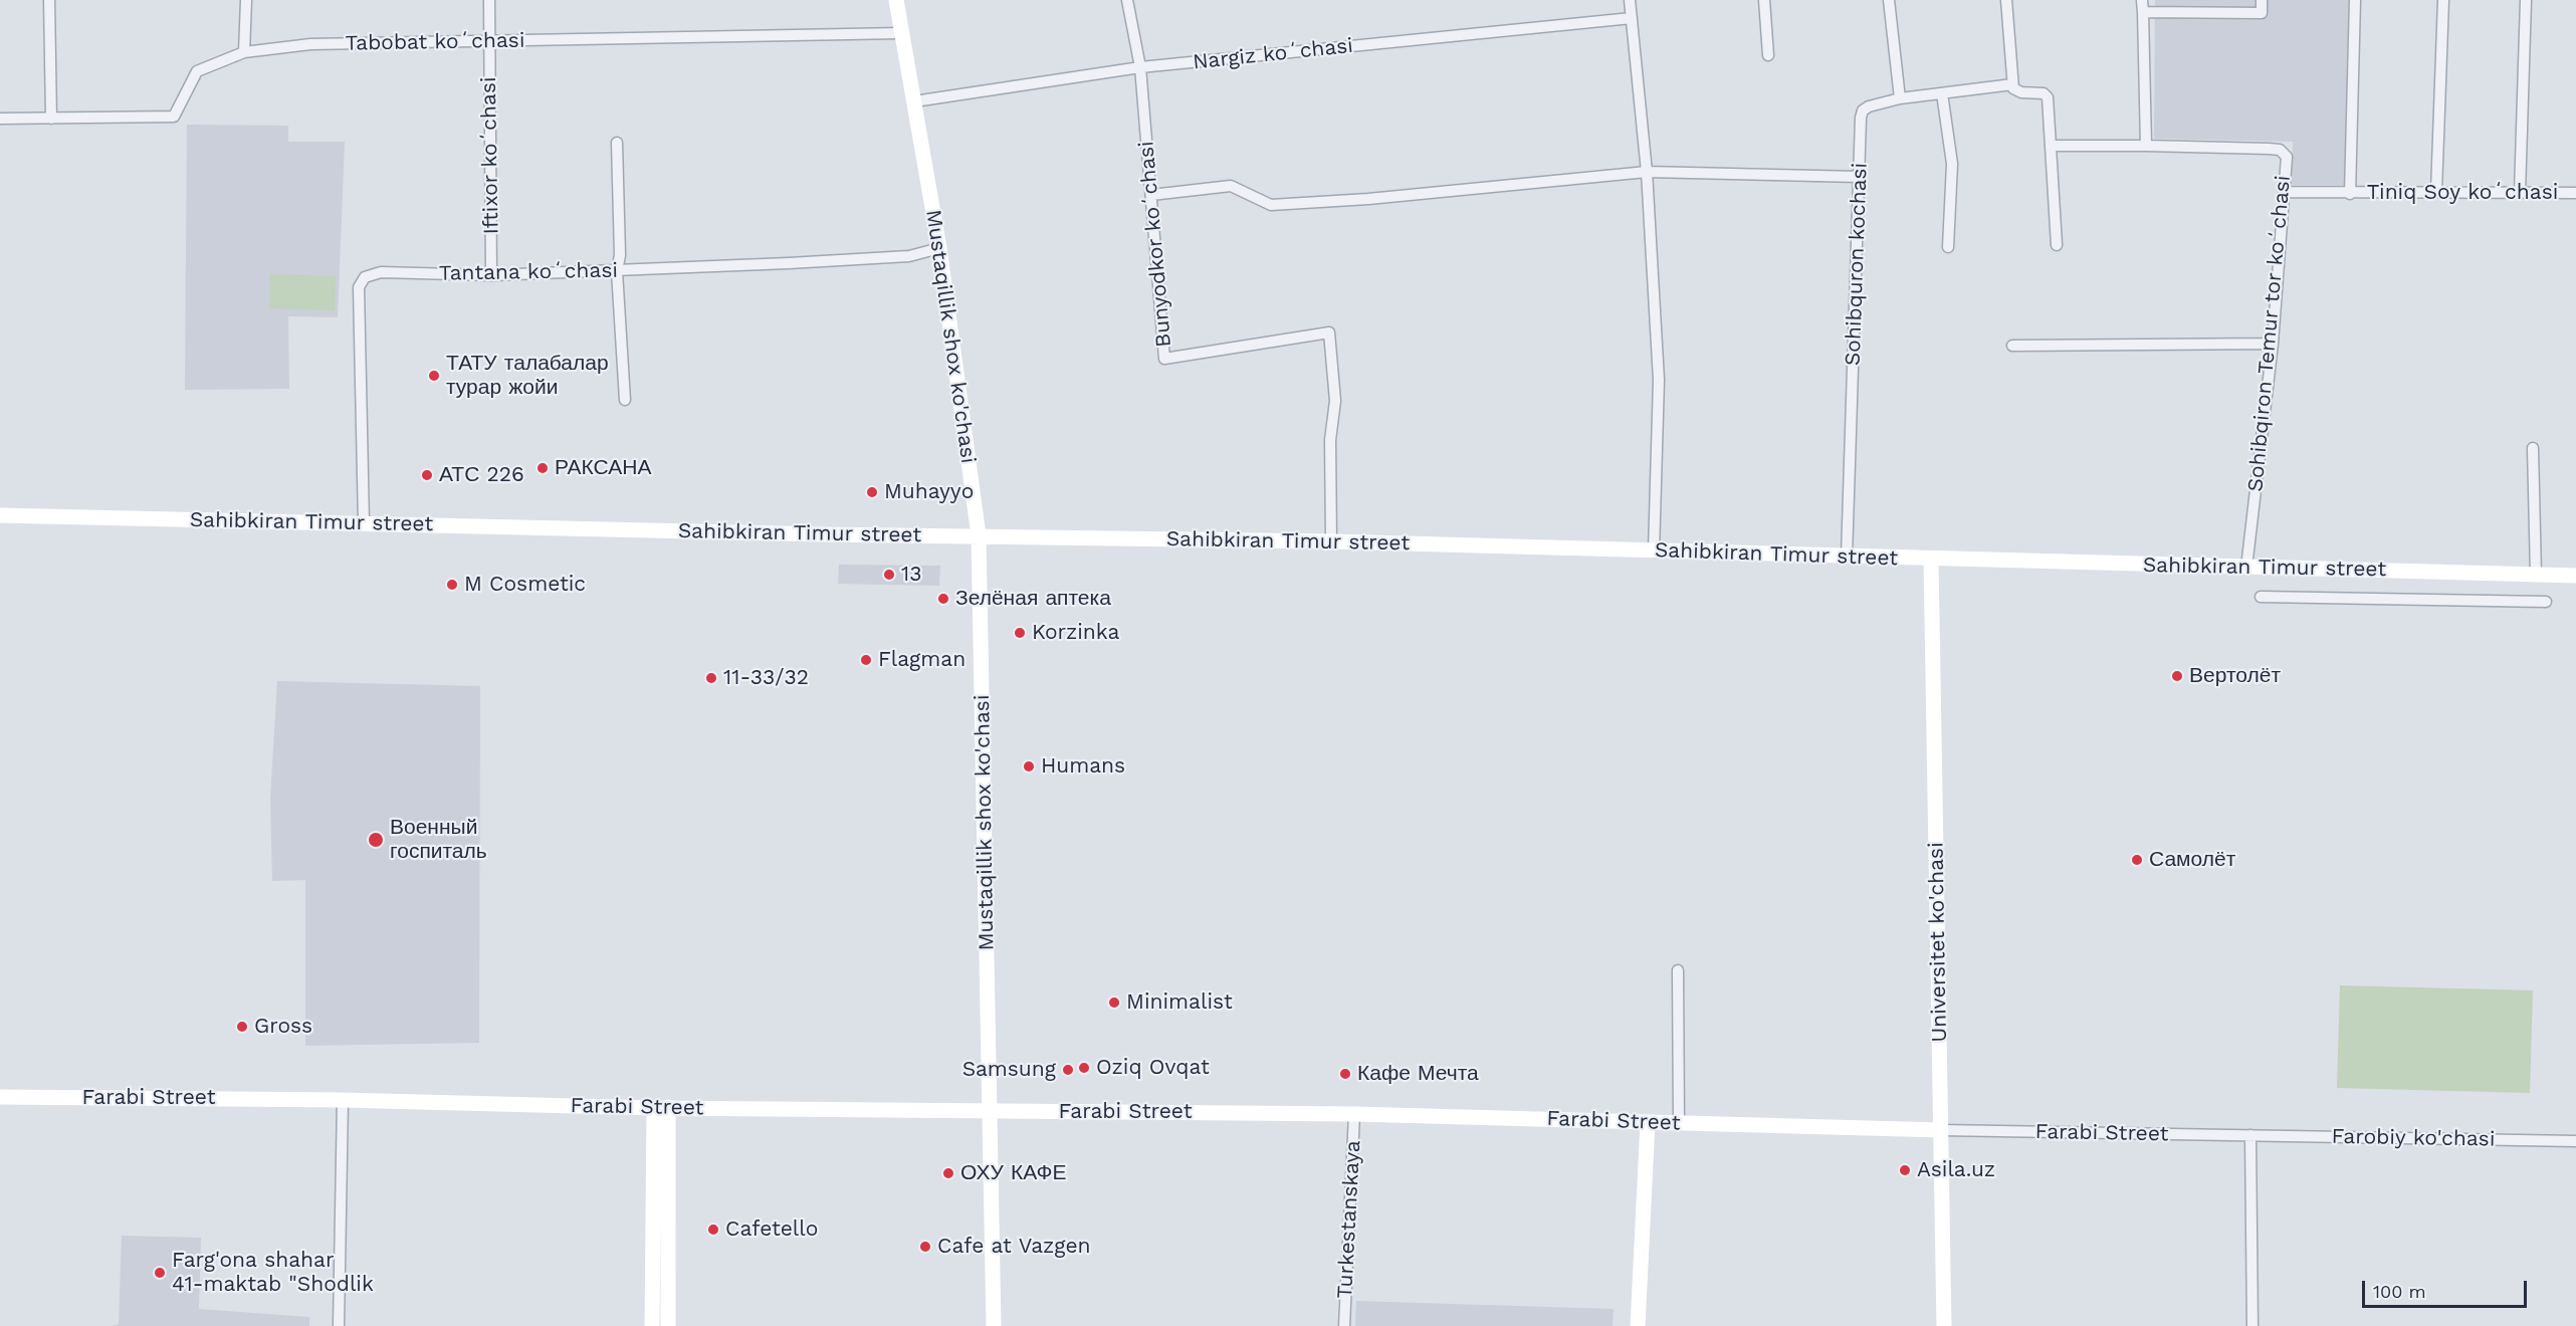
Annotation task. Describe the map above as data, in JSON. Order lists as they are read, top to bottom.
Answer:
{
  "streets": {
    "main road": [
      "Mustaqillik shox ko'chasi",
      "Sahibkiran Timur street",
      "Universitet ko'chasi",
      "Farabi Street"
    ],
    "street": [
      "Tabobat koʻchasi",
      "Nargiz koʻchasi",
      "Iftixor koʻchasi",
      "Tiniq Soy koʻchasi",
      "Bunyodkor koʻchasi",
      "Sohibquron kochasi",
      "Tantana koʻchasi",
      "Sohibqiron Temur tor koʻchasi",
      "Farobiy ko'chasi",
      "Turkestanskaya"
    ]
  },
  "crossings": [
    ["Tabobat koʻchasi", "Iftixor koʻchasi"],
    ["Tabobat koʻchasi", "Mustaqillik shox ko'chasi"],
    ["Nargiz koʻchasi", "Bunyodkor koʻchasi"],
    ["Nargiz koʻchasi", "Mustaqillik shox ko'chasi"],
    ["Iftixor koʻchasi", "Tantana koʻchasi"],
    ["Tiniq Soy koʻchasi", "Sohibqiron Temur tor koʻchasi"],
    ["Bunyodkor koʻchasi", "Sahibkiran Timur street"],
    ["Sohibquron kochasi", "Sahibkiran Timur street"],
    ["Tantana koʻchasi", "Mustaqillik shox ko'chasi"],
    ["Tantana koʻchasi", "Sahibkiran Timur street"],
    ["Sohibqiron Temur tor koʻchasi", "Sahibkiran Timur street"],
    ["Mustaqillik shox ko'chasi", "Sahibkiran Timur street"],
    ["Mustaqillik shox ko'chasi", "Farabi Street"],
    ["Sahibkiran Timur street", "Universitet ko'chasi"],
    ["Universitet ko'chasi", "Farabi Street"],
    ["Farabi Street", "Farobiy ko'chasi"],
    ["Farabi Street", "Turkestanskaya"]
  ],
  "places": [
    "ТАТУ талабалар турар жойи",
    "РАКСАНА",
    "АТС 226",
    "Muhayyo",
    "13",
    "M Cosmetic",
    "Зелёная аптека",
    "Korzinka",
    "Flagman",
    "Вертолёт",
    "11-33/32",
    "Humans",
    "Военный госпиталь",
    "Самолёт",
    "Minimalist",
    "Gross",
    "Oziq Ovqat",
    "Samsung",
    "Кафе Мечта",
    "Asila.uz",
    "ОХУ КАФЕ",
    "Cafetello",
    "Cafe at Vazgen",
    "Farg'ona shahar 41-maktab \"Shodlik"
  ],
  "scale_bar": "100 m"
}
